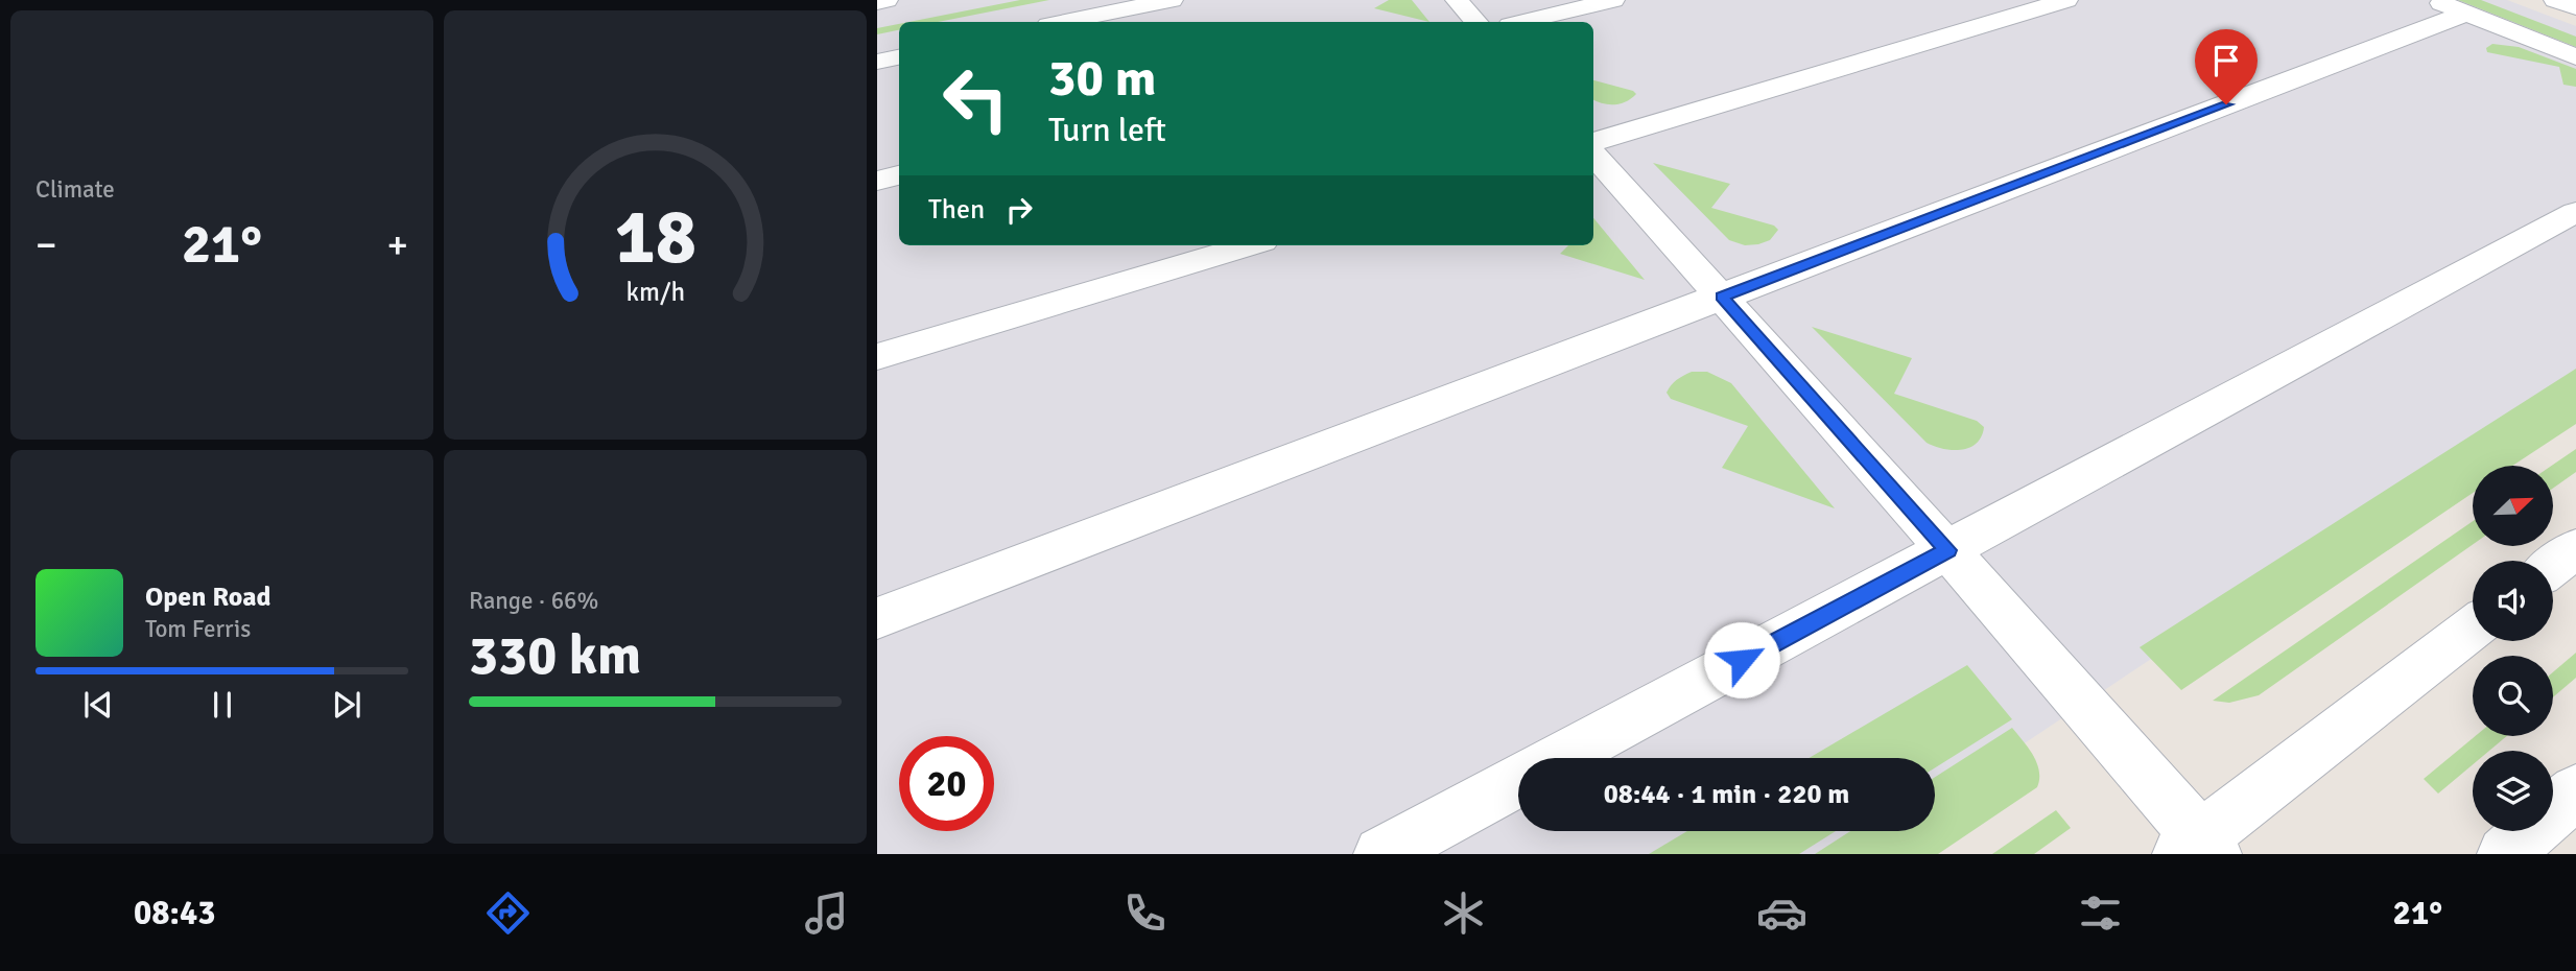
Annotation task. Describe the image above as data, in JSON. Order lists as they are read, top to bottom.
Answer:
{
  "north": "top right",
  "page": {
    "tile": [
      "Climate",
      ["Range · 66%", "330 km"]
    ],
    "turn": ["30 m", "Turn left"],
    "then": "Then",
    "heat": ["−", "21°", "+"],
    "song": ["Open Road", "Tom Ferris"],
    "limit": "20",
    "trip": "08:44 · 1 min · 220 m",
    "tabs": ["08:43", "21°"],
    "gauge": ["18", "km/h"]
  }
}
